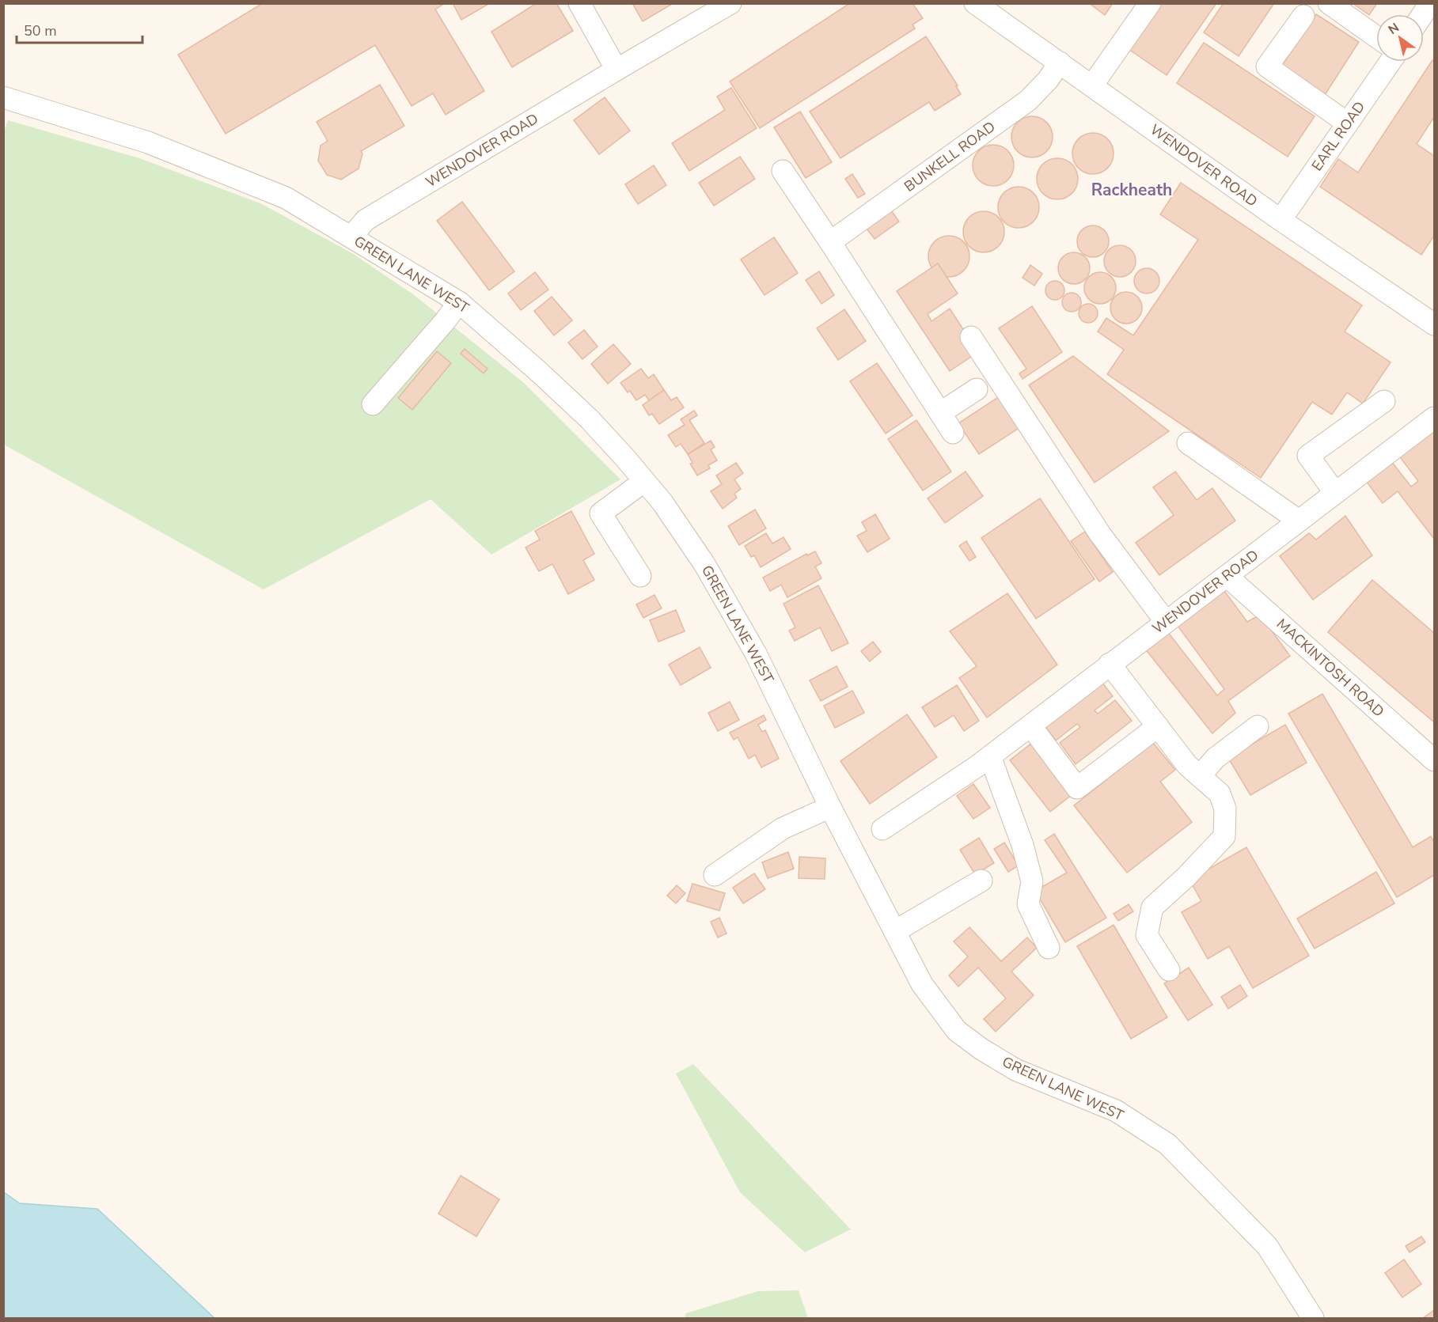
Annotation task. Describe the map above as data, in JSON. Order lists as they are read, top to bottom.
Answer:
{
  "streets": {
    "street": [
      "EARL ROAD",
      "WENDOVER ROAD",
      "BUNKELL ROAD",
      "GREEN LANE WEST",
      "MACKINTOSH ROAD"
    ]
  },
  "crossings": [
    ["EARL ROAD", "WENDOVER ROAD"],
    ["WENDOVER ROAD", "BUNKELL ROAD"],
    ["WENDOVER ROAD", "GREEN LANE WEST"],
    ["WENDOVER ROAD", "MACKINTOSH ROAD"]
  ],
  "districts": ["Rackheath"],
  "scale_bar": "50 m",
  "north": "top left"
}
